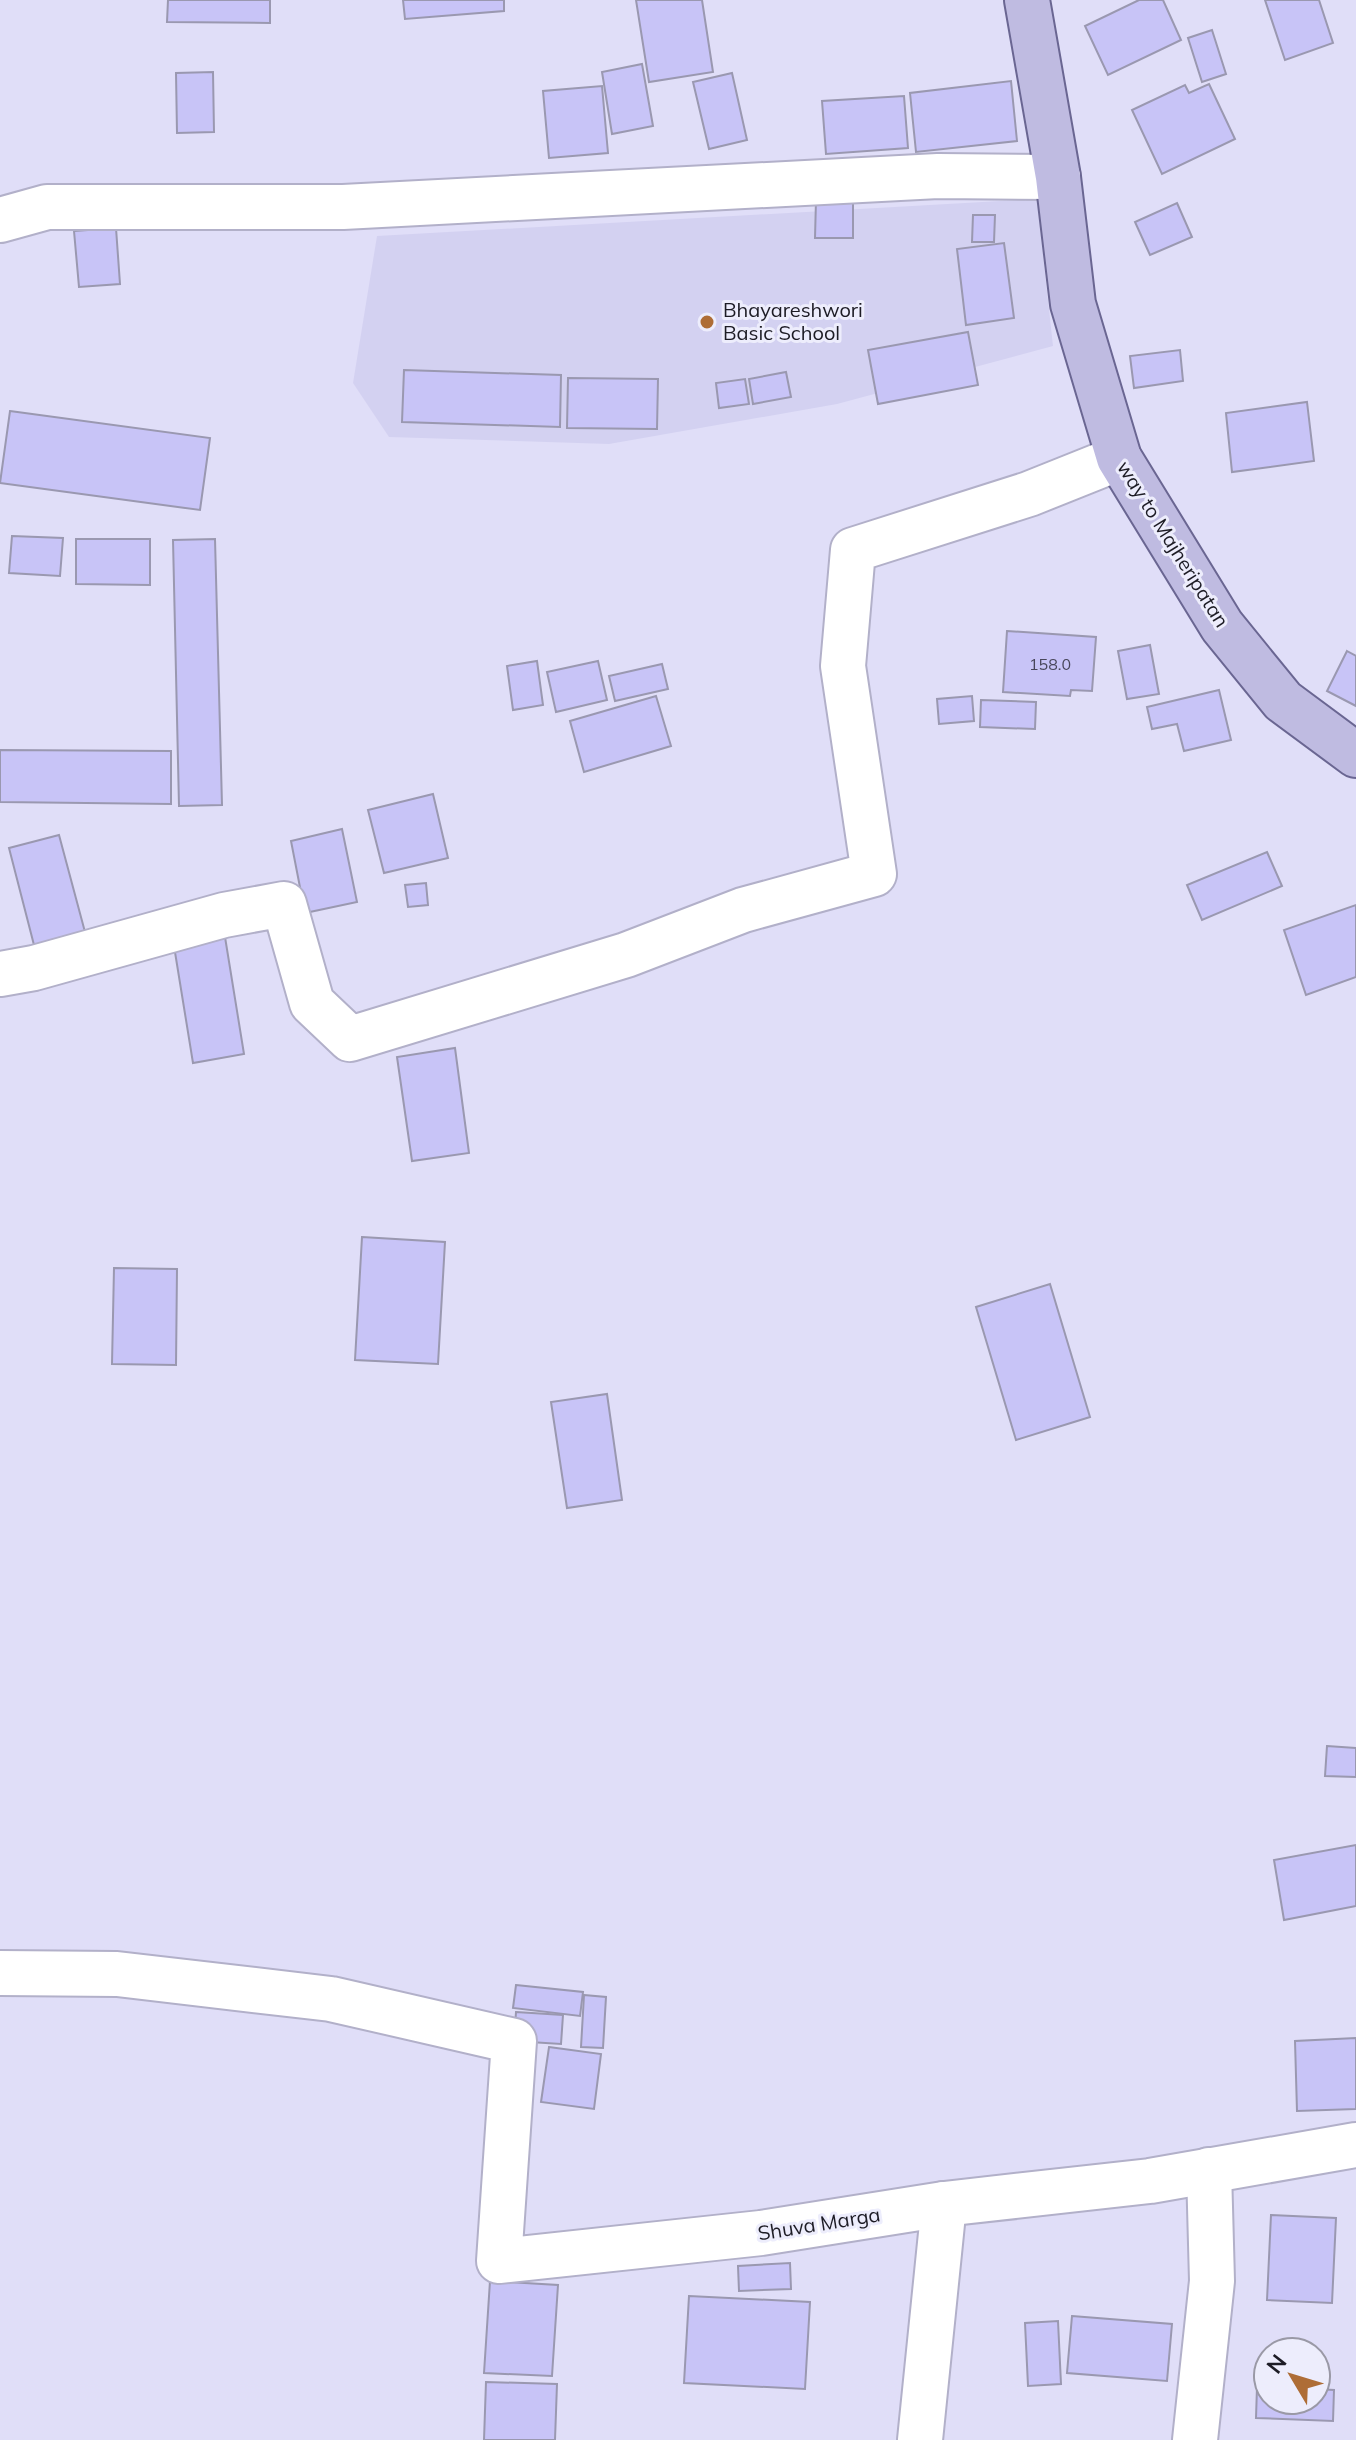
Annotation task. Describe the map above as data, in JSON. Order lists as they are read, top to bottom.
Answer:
{
  "streets": {
    "main road": ["way to Majheripatan"],
    "street": ["Shuva Marga"]
  },
  "places": ["Bhayareshwori Basic School"],
  "house_numbers": ["158.0"],
  "north": "top left"
}
